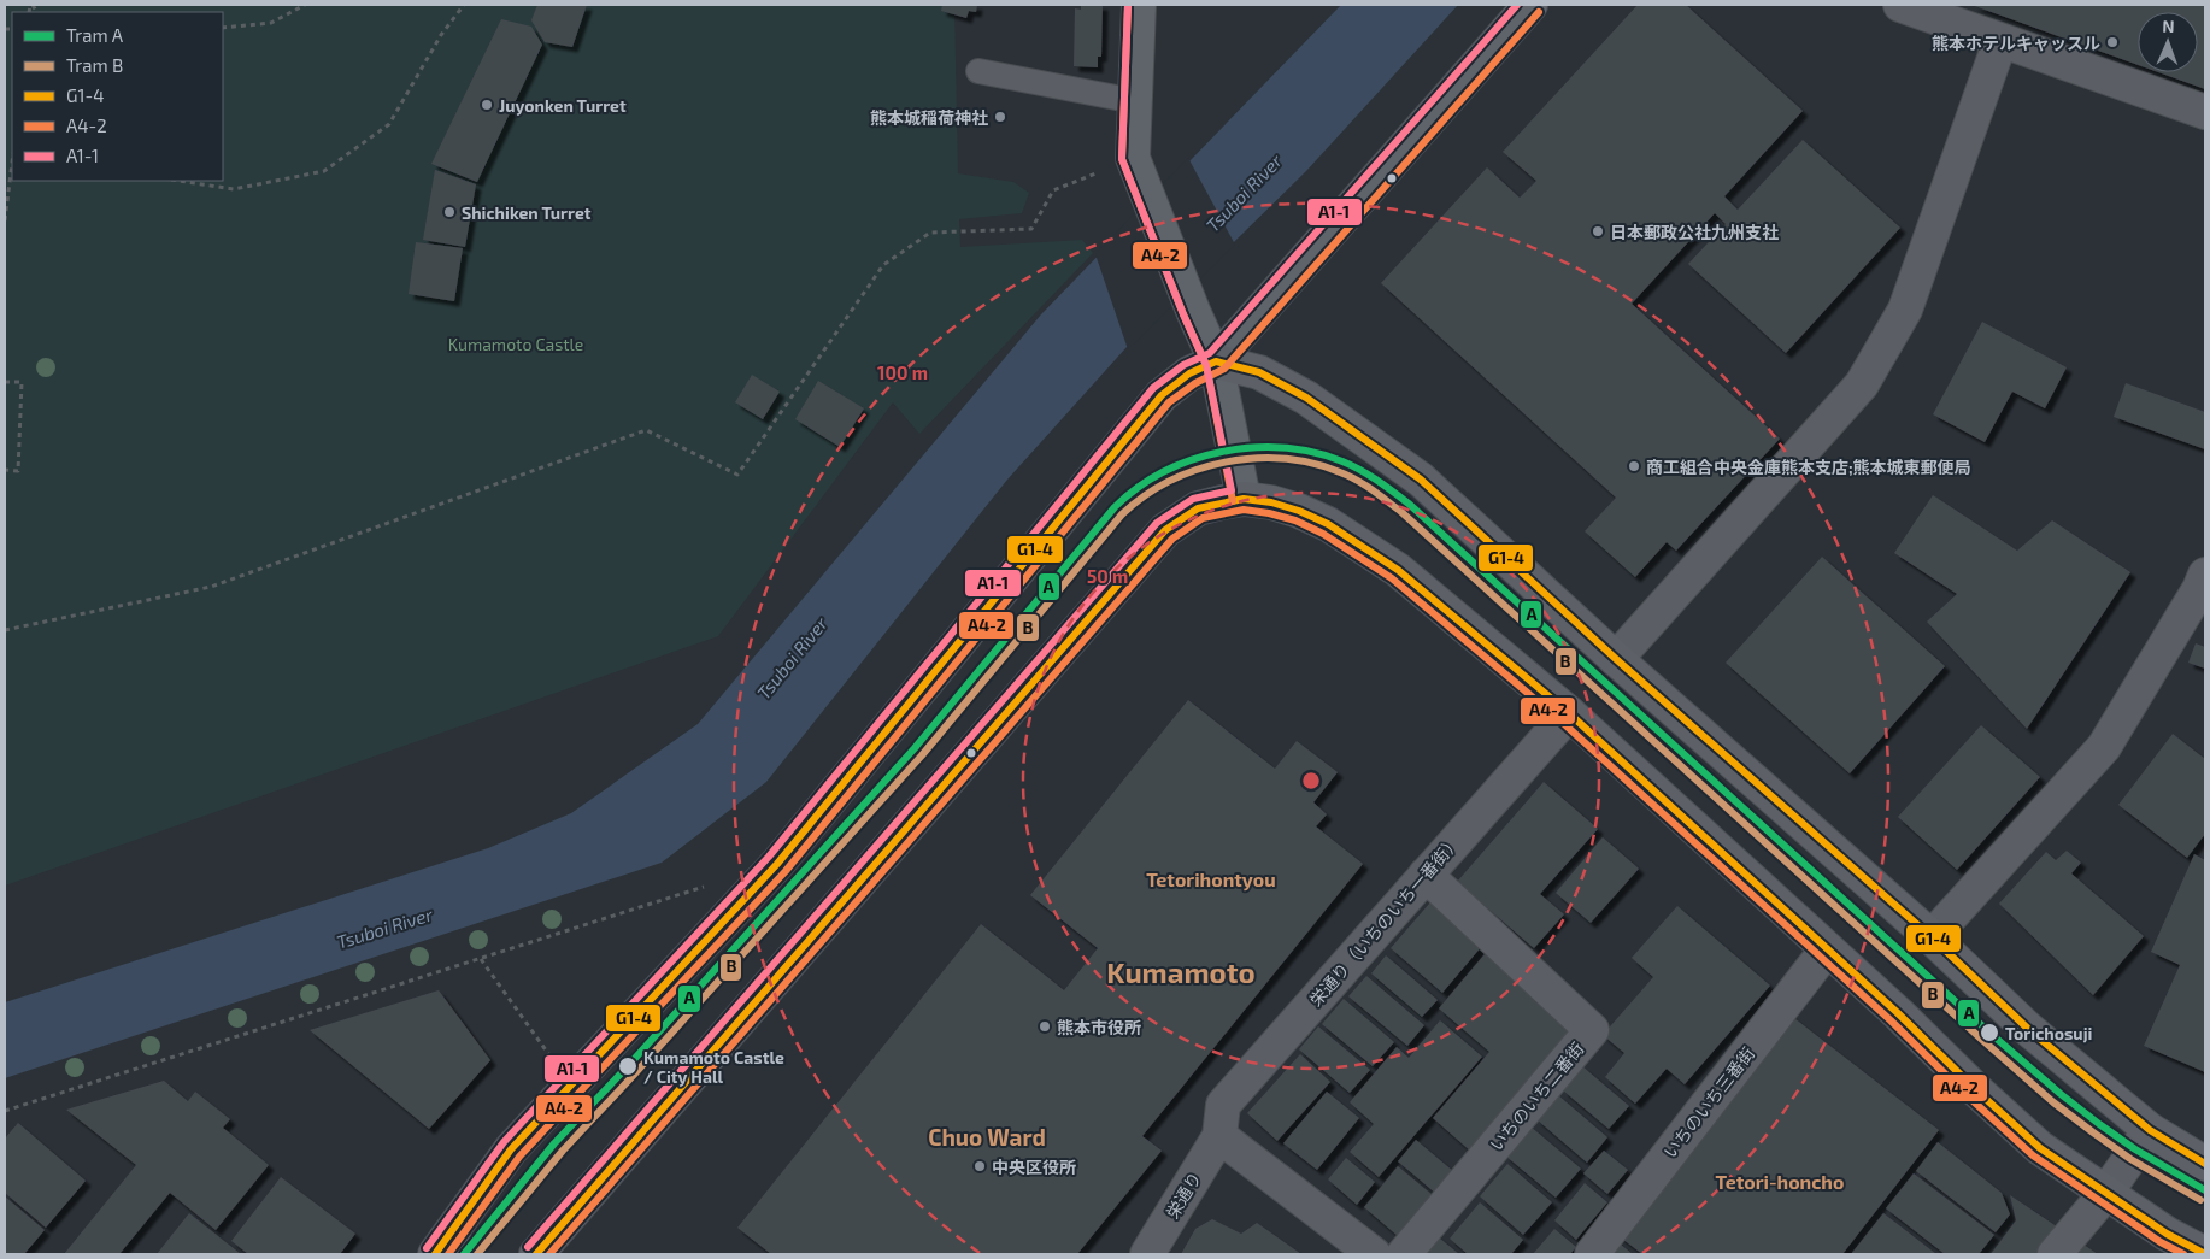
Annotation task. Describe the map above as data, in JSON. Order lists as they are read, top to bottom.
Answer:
{
  "streets": {
    "street": [
      "栄通り（いちのいち一番街）",
      "いちのいち二番街",
      "いちのいち三番街",
      "栄通り"
    ]
  },
  "crossings": [
    ["栄通り（いちのいち一番街）", "いちのいち二番街"],
    ["栄通り（いちのいち一番街）", "栄通り"]
  ],
  "districts": [
    "Tetorihontyou",
    "Kumamoto",
    "Chuo Ward",
    "Tetori-honcho"
  ],
  "water": ["Tsuboi River"],
  "parks": ["Kumamoto Castle"],
  "places": [
    "熊本ホテルキャッスル",
    "Juyonken Turret",
    "熊本城稲荷神社",
    "Shichiken Turret",
    "日本郵政公社九州支社",
    "商工組合中央金庫熊本支店;熊本城東郵便局",
    "熊本市役所",
    "Torichosuji",
    "Kumamoto Castle / City Hall",
    "中央区役所"
  ],
  "lines": [
    "transit line A4-2",
    "transit line A1-1",
    "transit line G1-4",
    "tram line A",
    "tram line B"
  ],
  "legend": [
    "Tram A",
    "Tram B",
    "G1-4",
    "A4-2",
    "A1-1"
  ],
  "north": "top",
  "rings": ["100 m", "50 m"]
}
